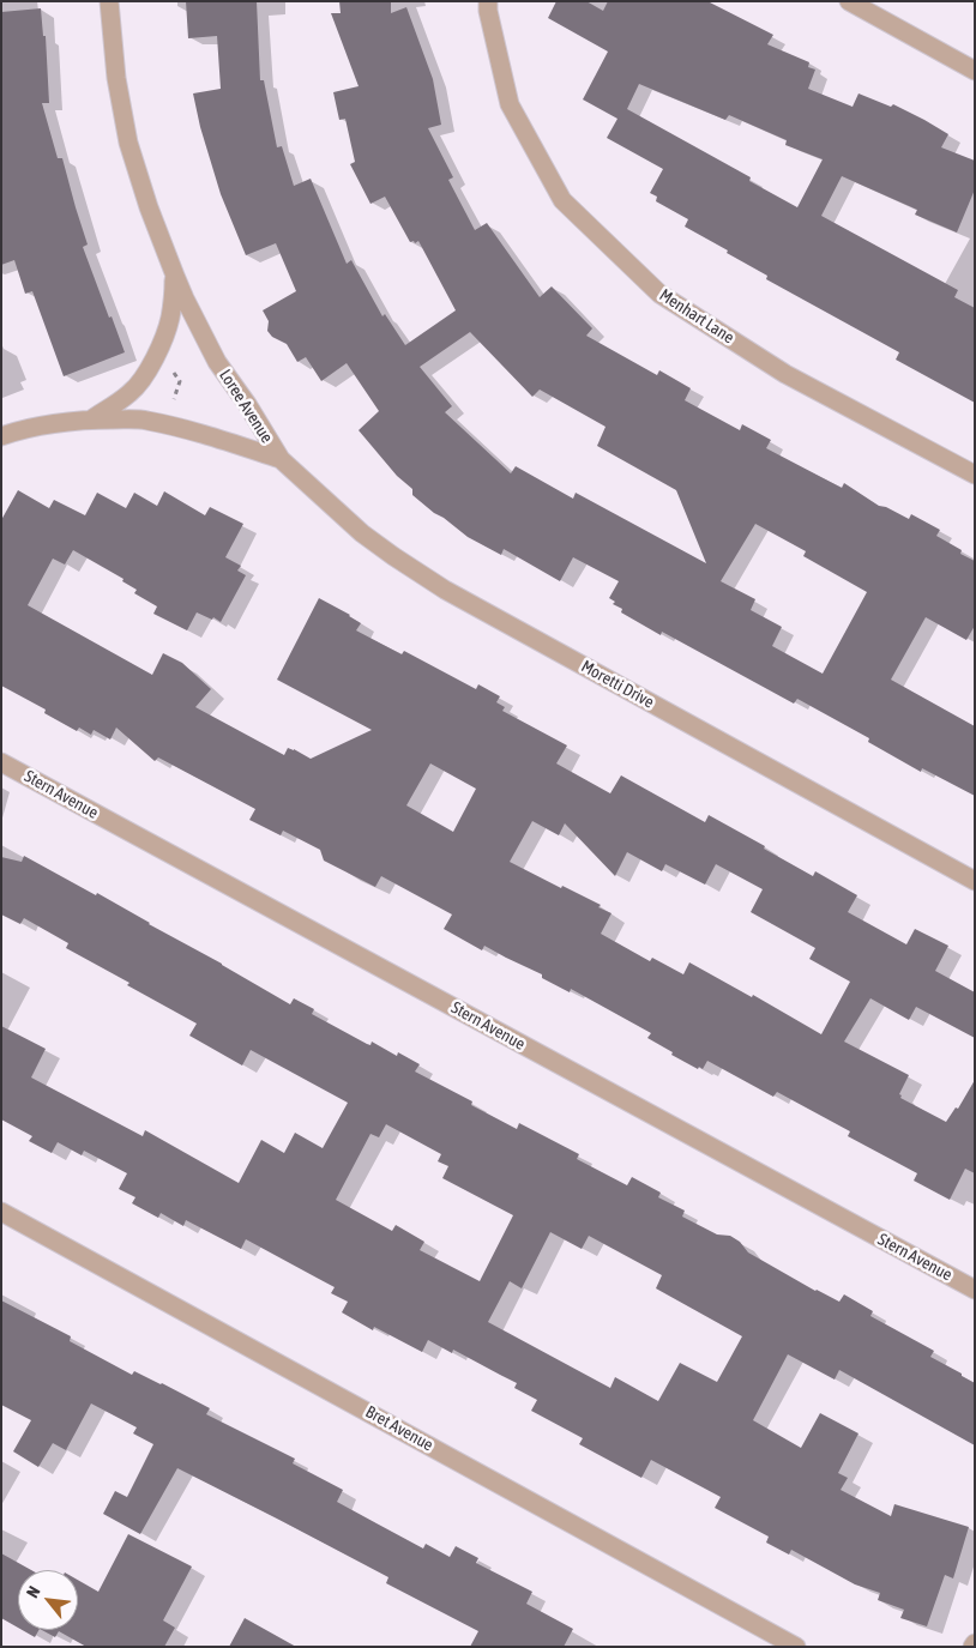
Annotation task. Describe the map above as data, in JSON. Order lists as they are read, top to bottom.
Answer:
{
  "streets": {
    "street": [
      "Menhart Lane",
      "Loree Avenue",
      "Moretti Drive",
      "Stern Avenue",
      "Bret Avenue"
    ]
  },
  "crossings": [
    ["Loree Avenue", "Moretti Drive"]
  ],
  "north": "top left"
}
